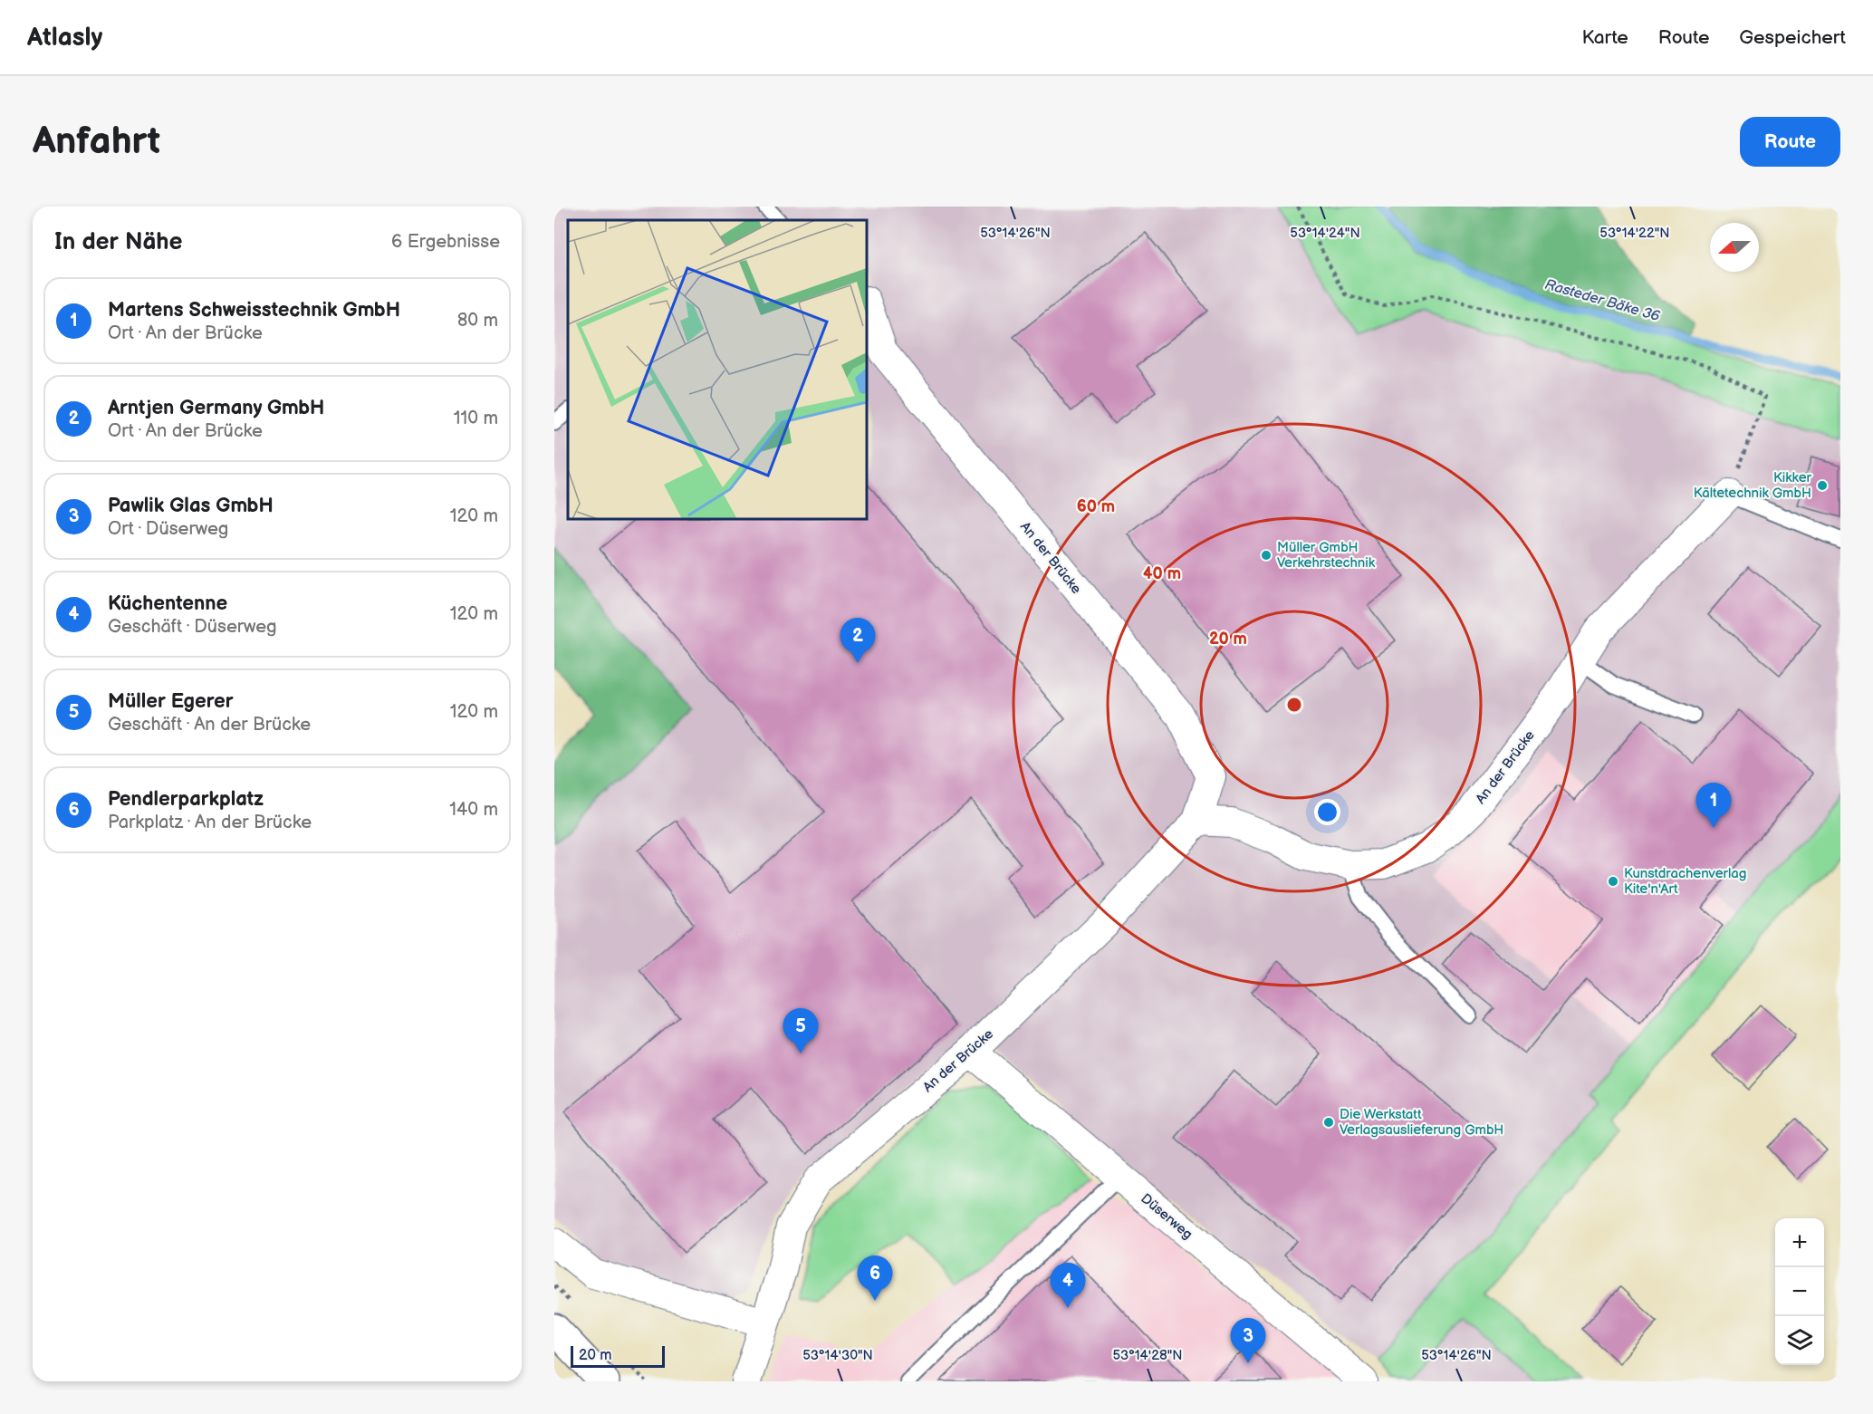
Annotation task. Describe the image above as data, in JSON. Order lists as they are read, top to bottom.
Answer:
{
  "streets": {
    "street": ["An der Brücke", "Düserweg"]
  },
  "crossings": [
    ["An der Brücke", "Düserweg"]
  ],
  "water": ["Rasteder Bäke 36"],
  "places": [
    "Kikker Kältetechnik GmbH",
    "Müller GmbH Verkehrstechnik",
    "Kunstdrachenverlag Kite'n'Art",
    "Die Werkstatt Verlagsauslieferung GmbH"
  ],
  "scale_bar": "20 m",
  "north": "left",
  "page": {
    "header": "Atlasly",
    "nav": ["Karte", "Route", "Gespeichert"],
    "buttons": "Route",
    "title": "Anfahrt",
    "heading": ["In der Nähe", "6 Ergebnisse"],
    "list": [
      {
        "mark": "1",
        "name": "Martens Schweisstechnik GmbH",
        "note": "Ort · An der Brücke",
        "value": "80 m"
      },
      {
        "mark": "2",
        "name": "Arntjen Germany GmbH",
        "note": "Ort · An der Brücke",
        "value": "110 m"
      },
      {
        "mark": "3",
        "name": "Pawlik Glas GmbH",
        "note": "Ort · Düserweg",
        "value": "120 m"
      },
      {
        "mark": "4",
        "name": "Küchentenne",
        "note": "Geschäft · Düserweg",
        "value": "120 m"
      },
      {
        "mark": "5",
        "name": "Müller Egerer",
        "note": "Geschäft · An der Brücke",
        "value": "120 m"
      },
      {
        "mark": "6",
        "name": "Pendlerparkplatz",
        "note": "Parkplatz · An der Brücke",
        "value": "140 m"
      }
    ],
    "pins": [
      "2",
      "1",
      "5",
      "6",
      "4",
      "3"
    ],
    "map_buttons": ["+", "−"],
    "scale": "20 m"
  },
  "coordinates": [
    "53°14'26\"N",
    "53°14'24\"N",
    "53°14'22\"N",
    "53°14'30\"N",
    "53°14'28\"N"
  ],
  "rings": ["60 m", "40 m", "20 m"]
}
